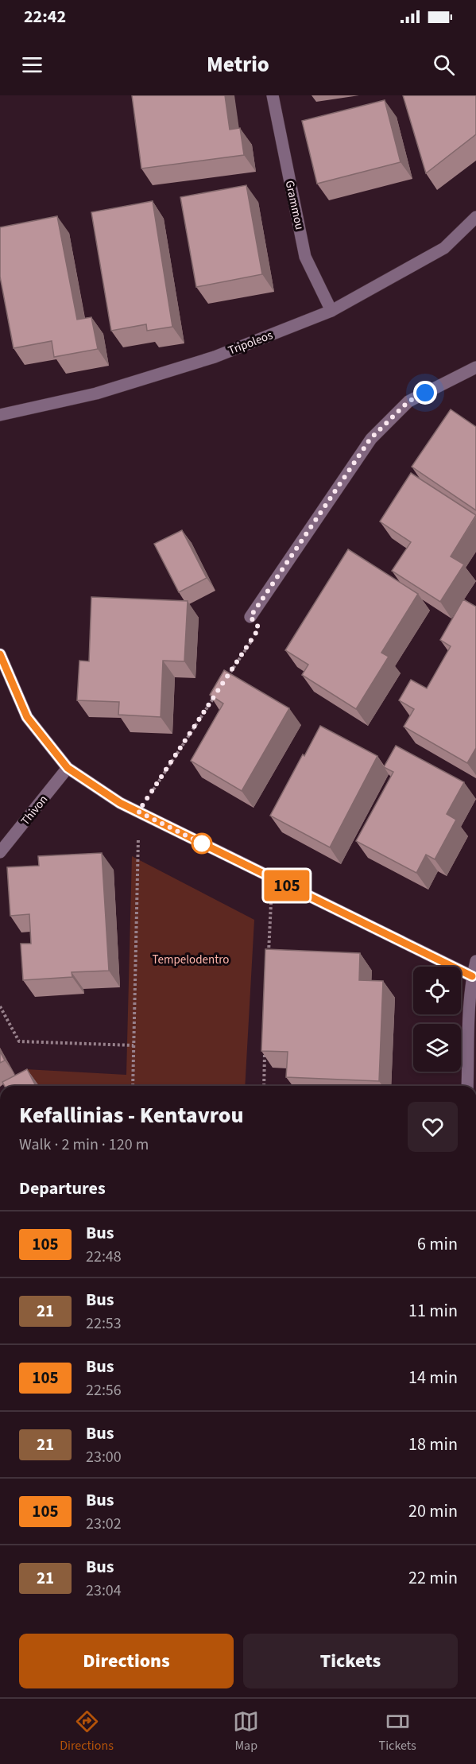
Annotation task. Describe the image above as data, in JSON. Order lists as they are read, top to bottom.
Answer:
{
  "streets": {
    "street": ["Grammou", "Tripoleos", "Thivon"]
  },
  "crossings": [
    ["Grammou", "Tripoleos"]
  ],
  "parks": ["Tempelodentro"],
  "lines": ["bus line 105"],
  "page": {
    "status": "22:42",
    "header": "Metrio",
    "on_map": "105",
    "heading": [
      ["Kefallinias - Kentavrou", "Walk · 2 min · 120 m"],
      "Departures"
    ],
    "list": [
      {
        "mark": "105",
        "name": "Bus",
        "note": "22:48",
        "value": "6 min"
      },
      {
        "mark": "21",
        "name": "Bus",
        "note": "22:53",
        "value": "11 min"
      },
      {
        "mark": "105",
        "name": "Bus",
        "note": "22:56",
        "value": "14 min"
      },
      {
        "mark": "21",
        "name": "Bus",
        "note": "23:00",
        "value": "18 min"
      },
      {
        "mark": "105",
        "name": "Bus",
        "note": "23:02",
        "value": "20 min"
      },
      {
        "mark": "21",
        "name": "Bus",
        "note": "23:04",
        "value": "22 min"
      }
    ],
    "buttons": ["Directions", "Tickets"],
    "tabs": ["Directions", "Map", "Tickets"]
  }
}
